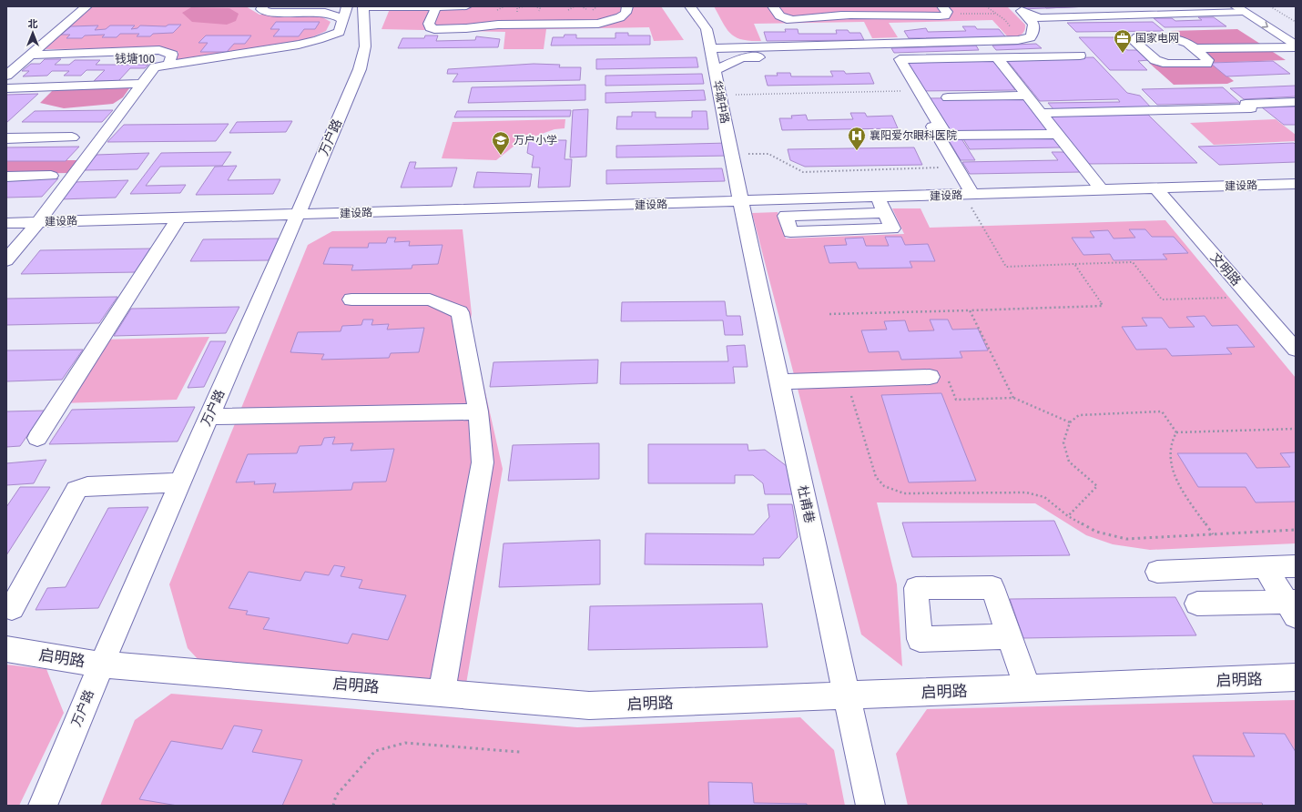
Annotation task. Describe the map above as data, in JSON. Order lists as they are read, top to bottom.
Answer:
{
  "streets": {
    "main road": [
      "华城中路",
      "万户路",
      "建设路",
      "文明路",
      "杜甫巷",
      "启明路"
    ]
  },
  "crossings": [
    ["华城中路", "建设路"],
    ["华城中路", "杜甫巷"],
    ["万户路", "建设路"],
    ["万户路", "启明路"],
    ["建设路", "文明路"],
    ["建设路", "杜甫巷"],
    ["杜甫巷", "启明路"]
  ],
  "districts": ["钱塘100"],
  "places": {
    "office": ["国家电网"],
    "hospital": ["襄阳爱尔眼科医院"],
    "school or university": ["万户小学"]
  },
  "north": "top"
}
